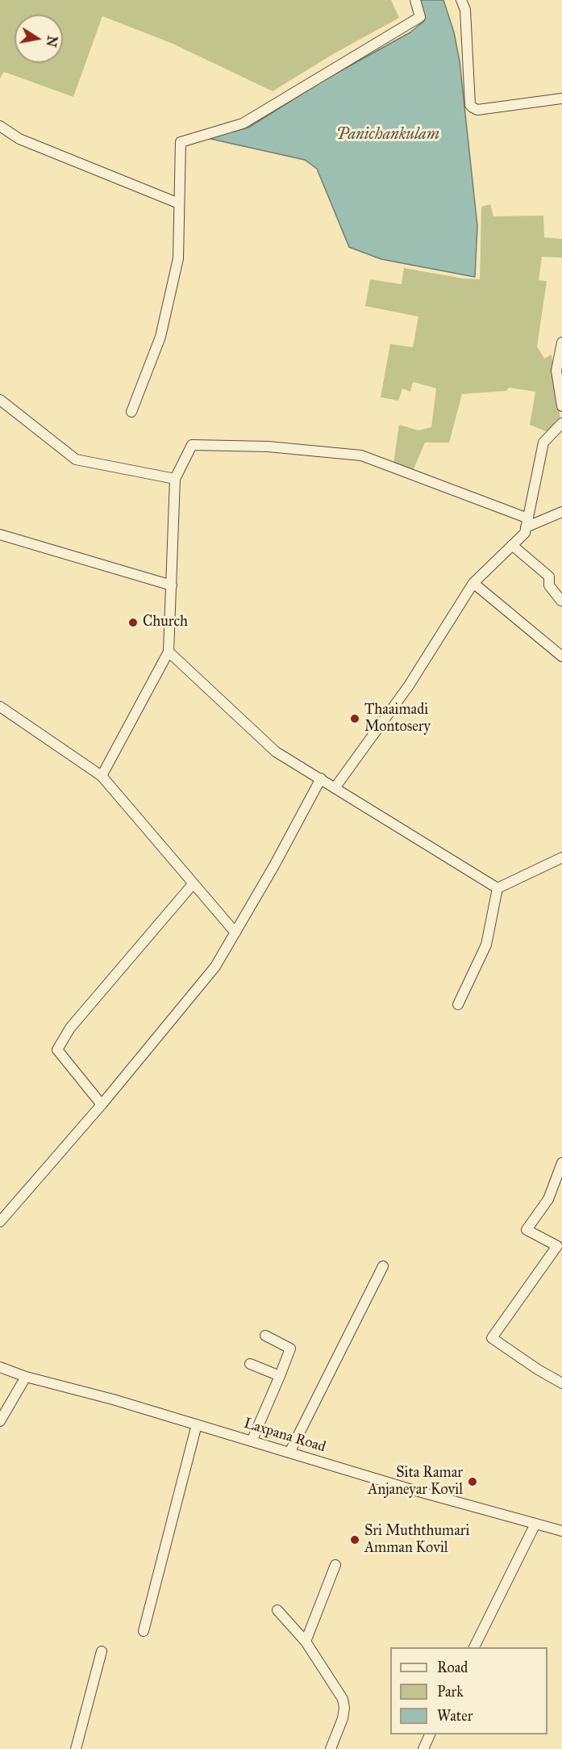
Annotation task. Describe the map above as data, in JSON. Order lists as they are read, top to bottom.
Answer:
{
  "streets": {
    "street": ["Laxpana Road"]
  },
  "water": ["Panichankulam"],
  "places": [
    "Church",
    "Thaaimadi Montosery",
    "Sita Ramar Anjaneyar Kovil",
    "Sri Muththumari Amman Kovil"
  ],
  "legend": ["Road", "Park", "Water"],
  "north": "right"
}
